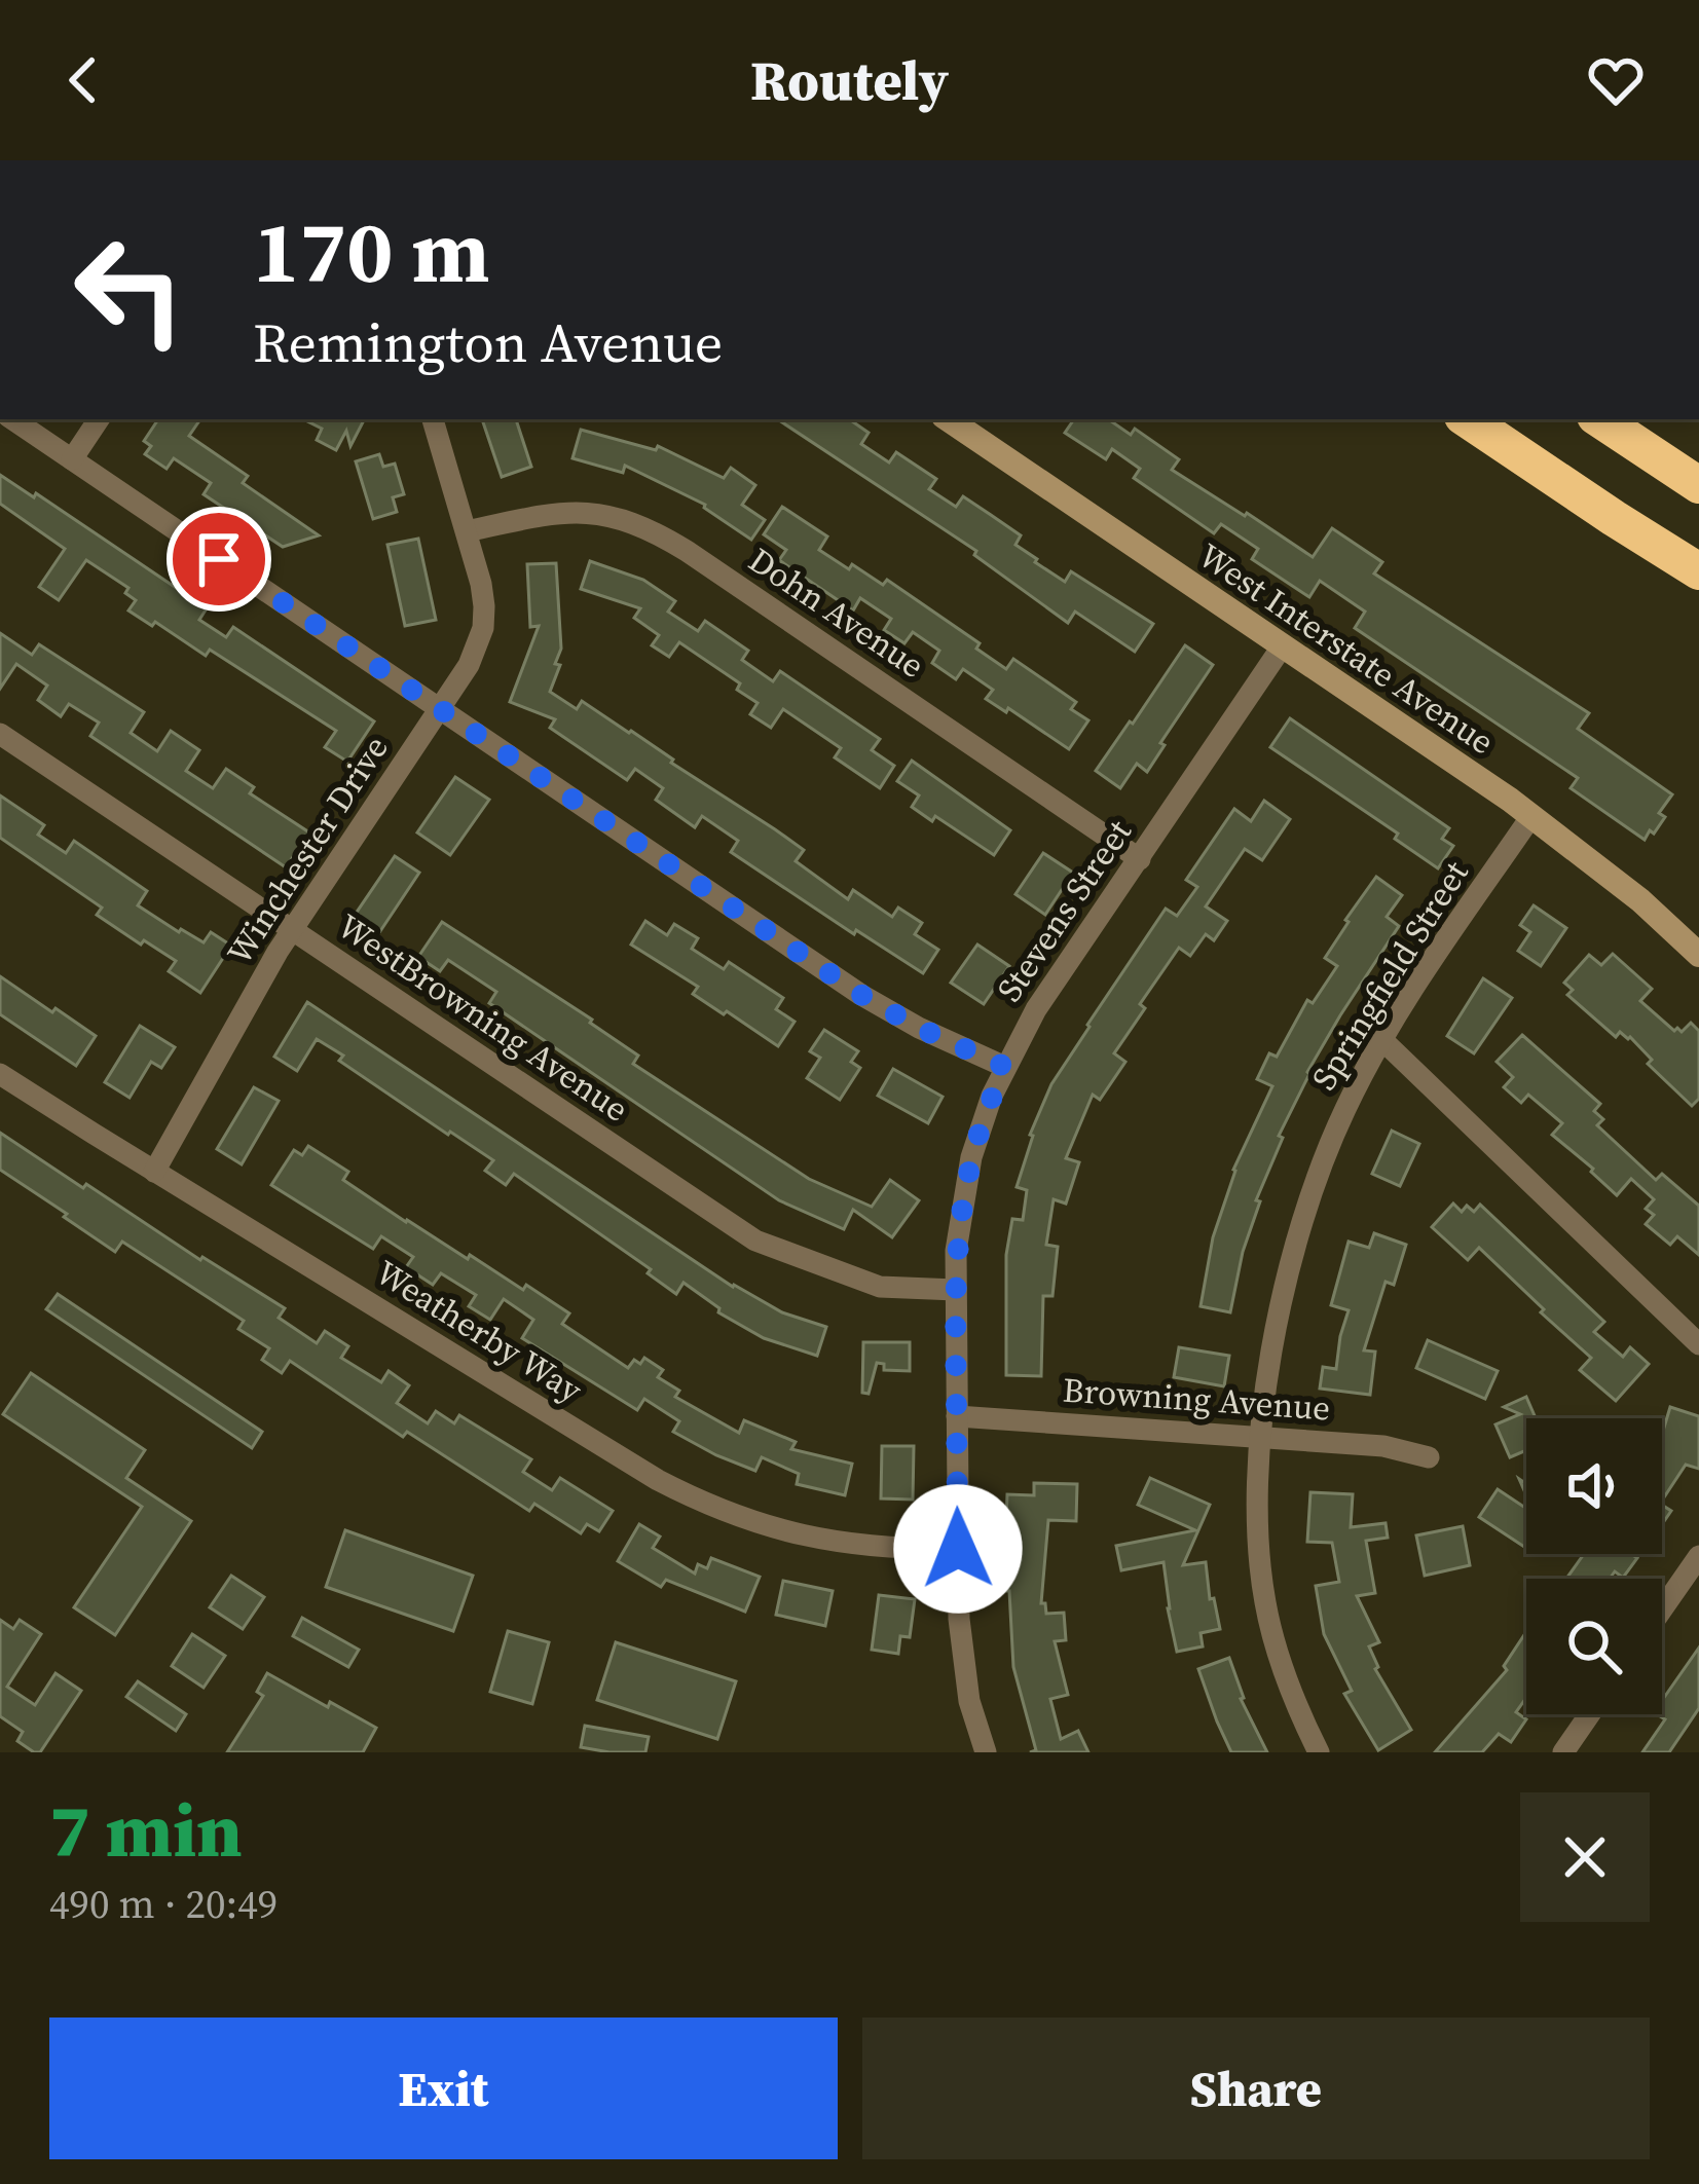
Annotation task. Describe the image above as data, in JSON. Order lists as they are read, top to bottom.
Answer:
{
  "streets": {
    "street": [
      "Dohn Avenue",
      "West Interstate Avenue",
      "Winchester Drive",
      "Stevens Street",
      "Springfield Street",
      "WestBrowning Avenue",
      "Weatherby Way",
      "Browning Avenue"
    ]
  },
  "crossings": [
    ["Dohn Avenue", "Winchester Drive"],
    ["Dohn Avenue", "Stevens Street"],
    ["West Interstate Avenue", "Stevens Street"],
    ["West Interstate Avenue", "Springfield Street"],
    ["Winchester Drive", "WestBrowning Avenue"],
    ["Winchester Drive", "Weatherby Way"],
    ["Stevens Street", "WestBrowning Avenue"],
    ["Stevens Street", "Weatherby Way"],
    ["Stevens Street", "Browning Avenue"],
    ["Springfield Street", "Browning Avenue"]
  ],
  "page": {
    "header": "Routely",
    "turn": ["170 m", "Remington Avenue"],
    "heading": ["7 min", "490 m · 20:49"],
    "buttons": ["Exit", "Share"]
  }
}
